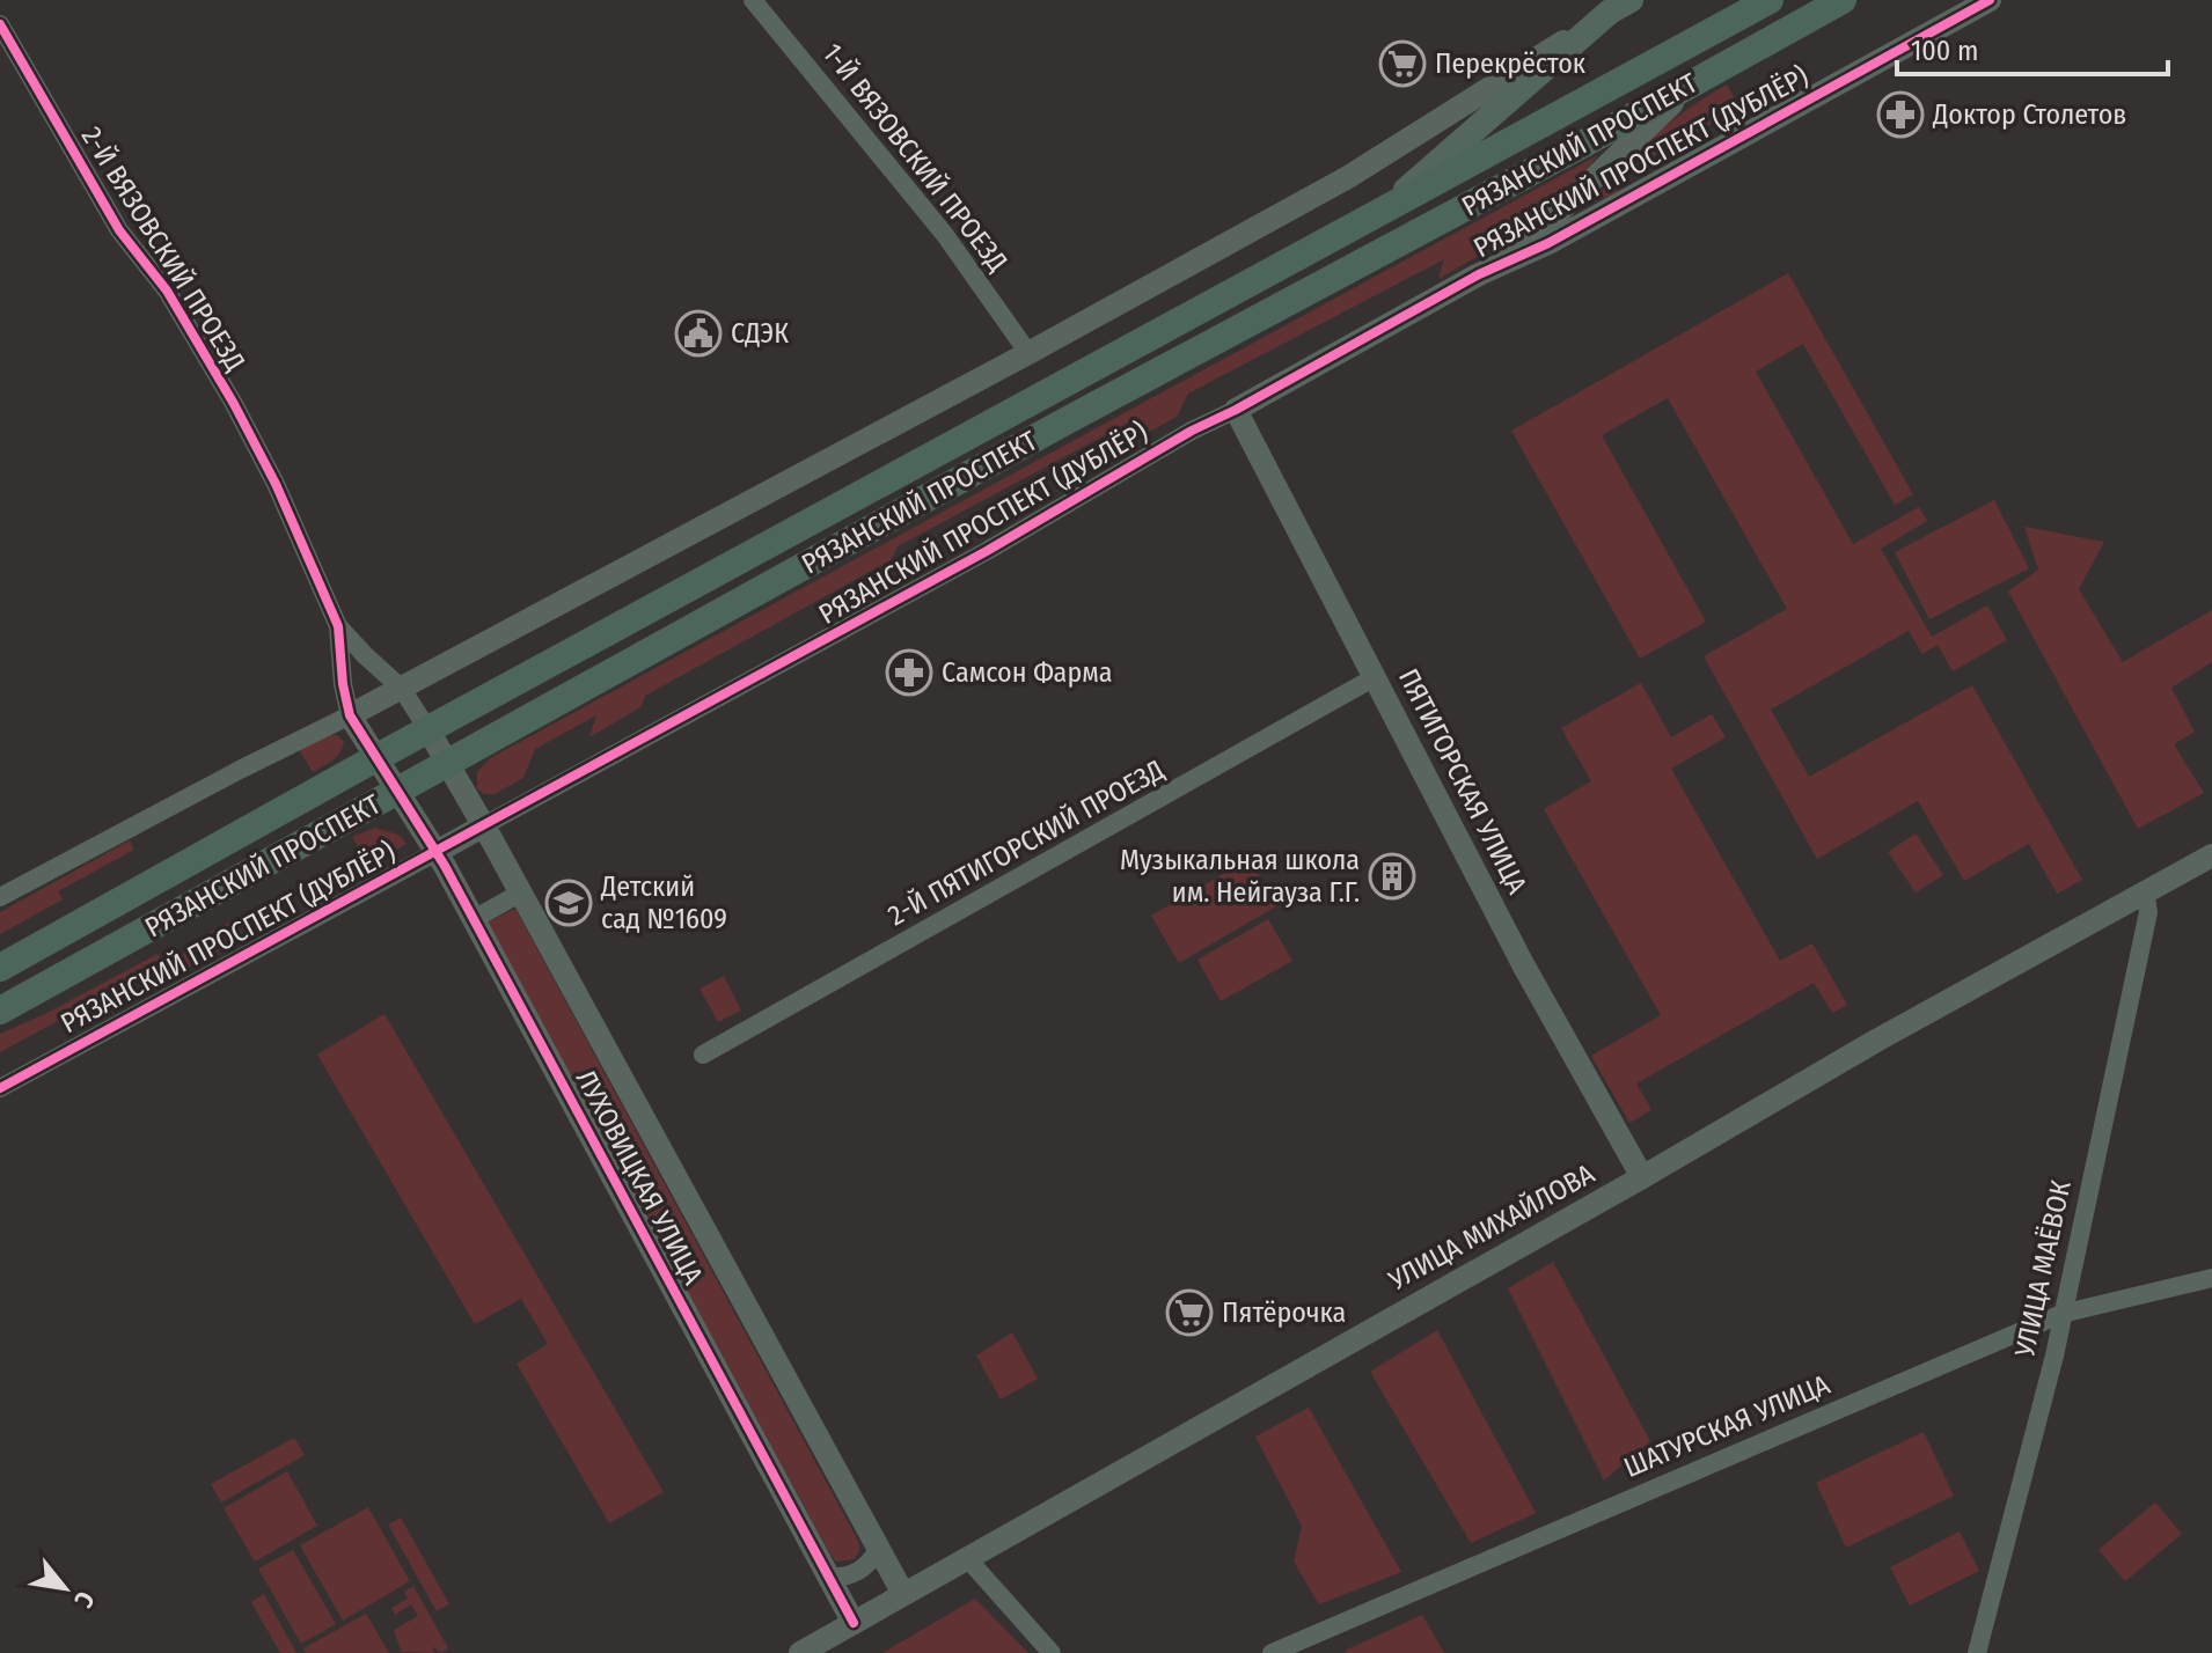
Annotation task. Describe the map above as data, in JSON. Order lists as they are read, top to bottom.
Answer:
{
  "streets": {
    "main road": ["РЯЗАНСКИЙ ПРОСПЕКТ"],
    "street": [
      "1-Й ВЯЗОВСКИЙ ПРОЕЗД",
      "РЯЗАНСКИЙ ПРОСПЕКТ (ДУБЛЁР)",
      "2-Й ВЯЗОВСКИЙ ПРОЕЗД",
      "ПЯТИГОРСКАЯ УЛИЦА",
      "2-Й ПЯТИГОРСКИЙ ПРОЕЗД",
      "ЛУХОВИЦКАЯ УЛИЦА",
      "УЛИЦА МИХАЙЛОВА",
      "УЛИЦА МАЁВОК",
      "ШАТУРСКАЯ УЛИЦА"
    ]
  },
  "crossings": [
    ["РЯЗАНСКИЙ ПРОСПЕКТ", "2-Й ВЯЗОВСКИЙ ПРОЕЗД"],
    ["РЯЗАНСКИЙ ПРОСПЕКТ", "ЛУХОВИЦКАЯ УЛИЦА"],
    ["РЯЗАНСКИЙ ПРОСПЕКТ (ДУБЛЁР)", "ПЯТИГОРСКАЯ УЛИЦА"],
    ["РЯЗАНСКИЙ ПРОСПЕКТ (ДУБЛЁР)", "ЛУХОВИЦКАЯ УЛИЦА"],
    ["2-Й ВЯЗОВСКИЙ ПРОЕЗД", "ЛУХОВИЦКАЯ УЛИЦА"],
    ["ПЯТИГОРСКАЯ УЛИЦА", "2-Й ПЯТИГОРСКИЙ ПРОЕЗД"],
    ["ПЯТИГОРСКАЯ УЛИЦА", "УЛИЦА МИХАЙЛОВА"],
    ["ЛУХОВИЦКАЯ УЛИЦА", "УЛИЦА МИХАЙЛОВА"],
    ["УЛИЦА МИХАЙЛОВА", "УЛИЦА МАЁВОК"],
    ["УЛИЦА МАЁВОК", "ШАТУРСКАЯ УЛИЦА"]
  ],
  "places": {
    "supermarket": ["Перекрёсток", "Пятёрочка"],
    "pharmacy": ["Доктор Столетов", "Самсон Фарма"],
    "public building": ["СДЭК"],
    "building": ["Музыкальная школа им. Нейгауза Г.Г."],
    "school or university": ["Детский сад №1609"]
  },
  "scale_bar": "100 m",
  "north": "bottom right"
}
